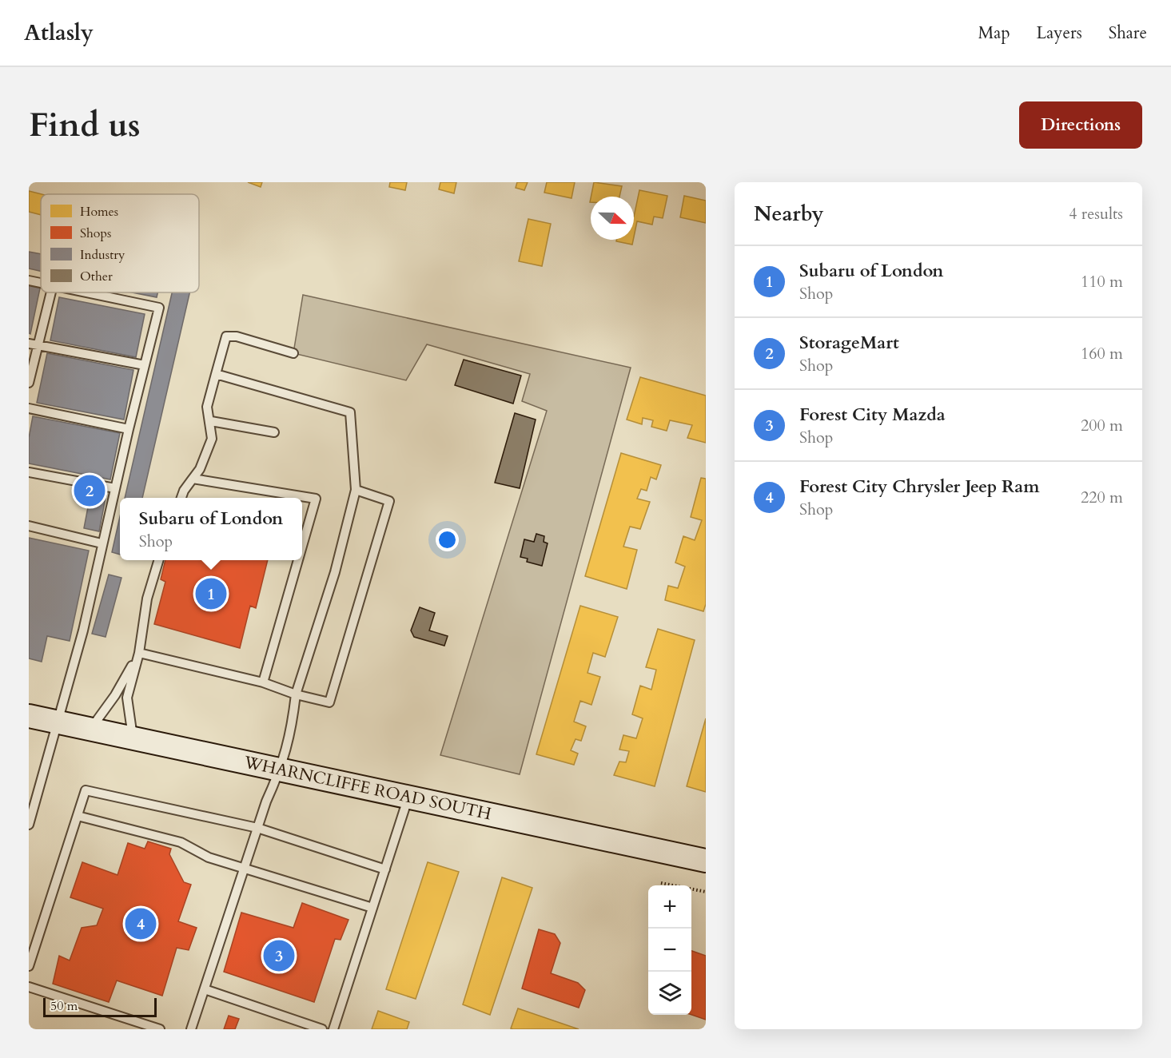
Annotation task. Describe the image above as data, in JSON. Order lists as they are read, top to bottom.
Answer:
{
  "streets": {
    "main road": ["WHARNCLIFFE ROAD SOUTH"]
  },
  "legend": [
    "Homes",
    "Shops",
    "Industry",
    "Other"
  ],
  "scale_bar": "50 m",
  "north": "right",
  "page": {
    "header": "Atlasly",
    "nav": ["Map", "Layers", "Share"],
    "buttons": "Directions",
    "title": "Find us",
    "heading": ["Nearby", "4 results"],
    "list": [
      {
        "mark": "1",
        "name": "Subaru of London",
        "note": "Shop",
        "value": "110 m"
      },
      {
        "mark": "2",
        "name": "StorageMart",
        "note": "Shop",
        "value": "160 m"
      },
      {
        "mark": "3",
        "name": "Forest City Mazda",
        "note": "Shop",
        "value": "200 m"
      },
      {
        "mark": "4",
        "name": "Forest City Chrysler Jeep Ram",
        "note": "Shop",
        "value": "220 m"
      }
    ],
    "pins": [
      "2",
      "1",
      "4",
      "3"
    ],
    "popup": ["Subaru of London", "Shop"],
    "map_buttons": ["+", "−"],
    "scale": "50 m"
  }
}
